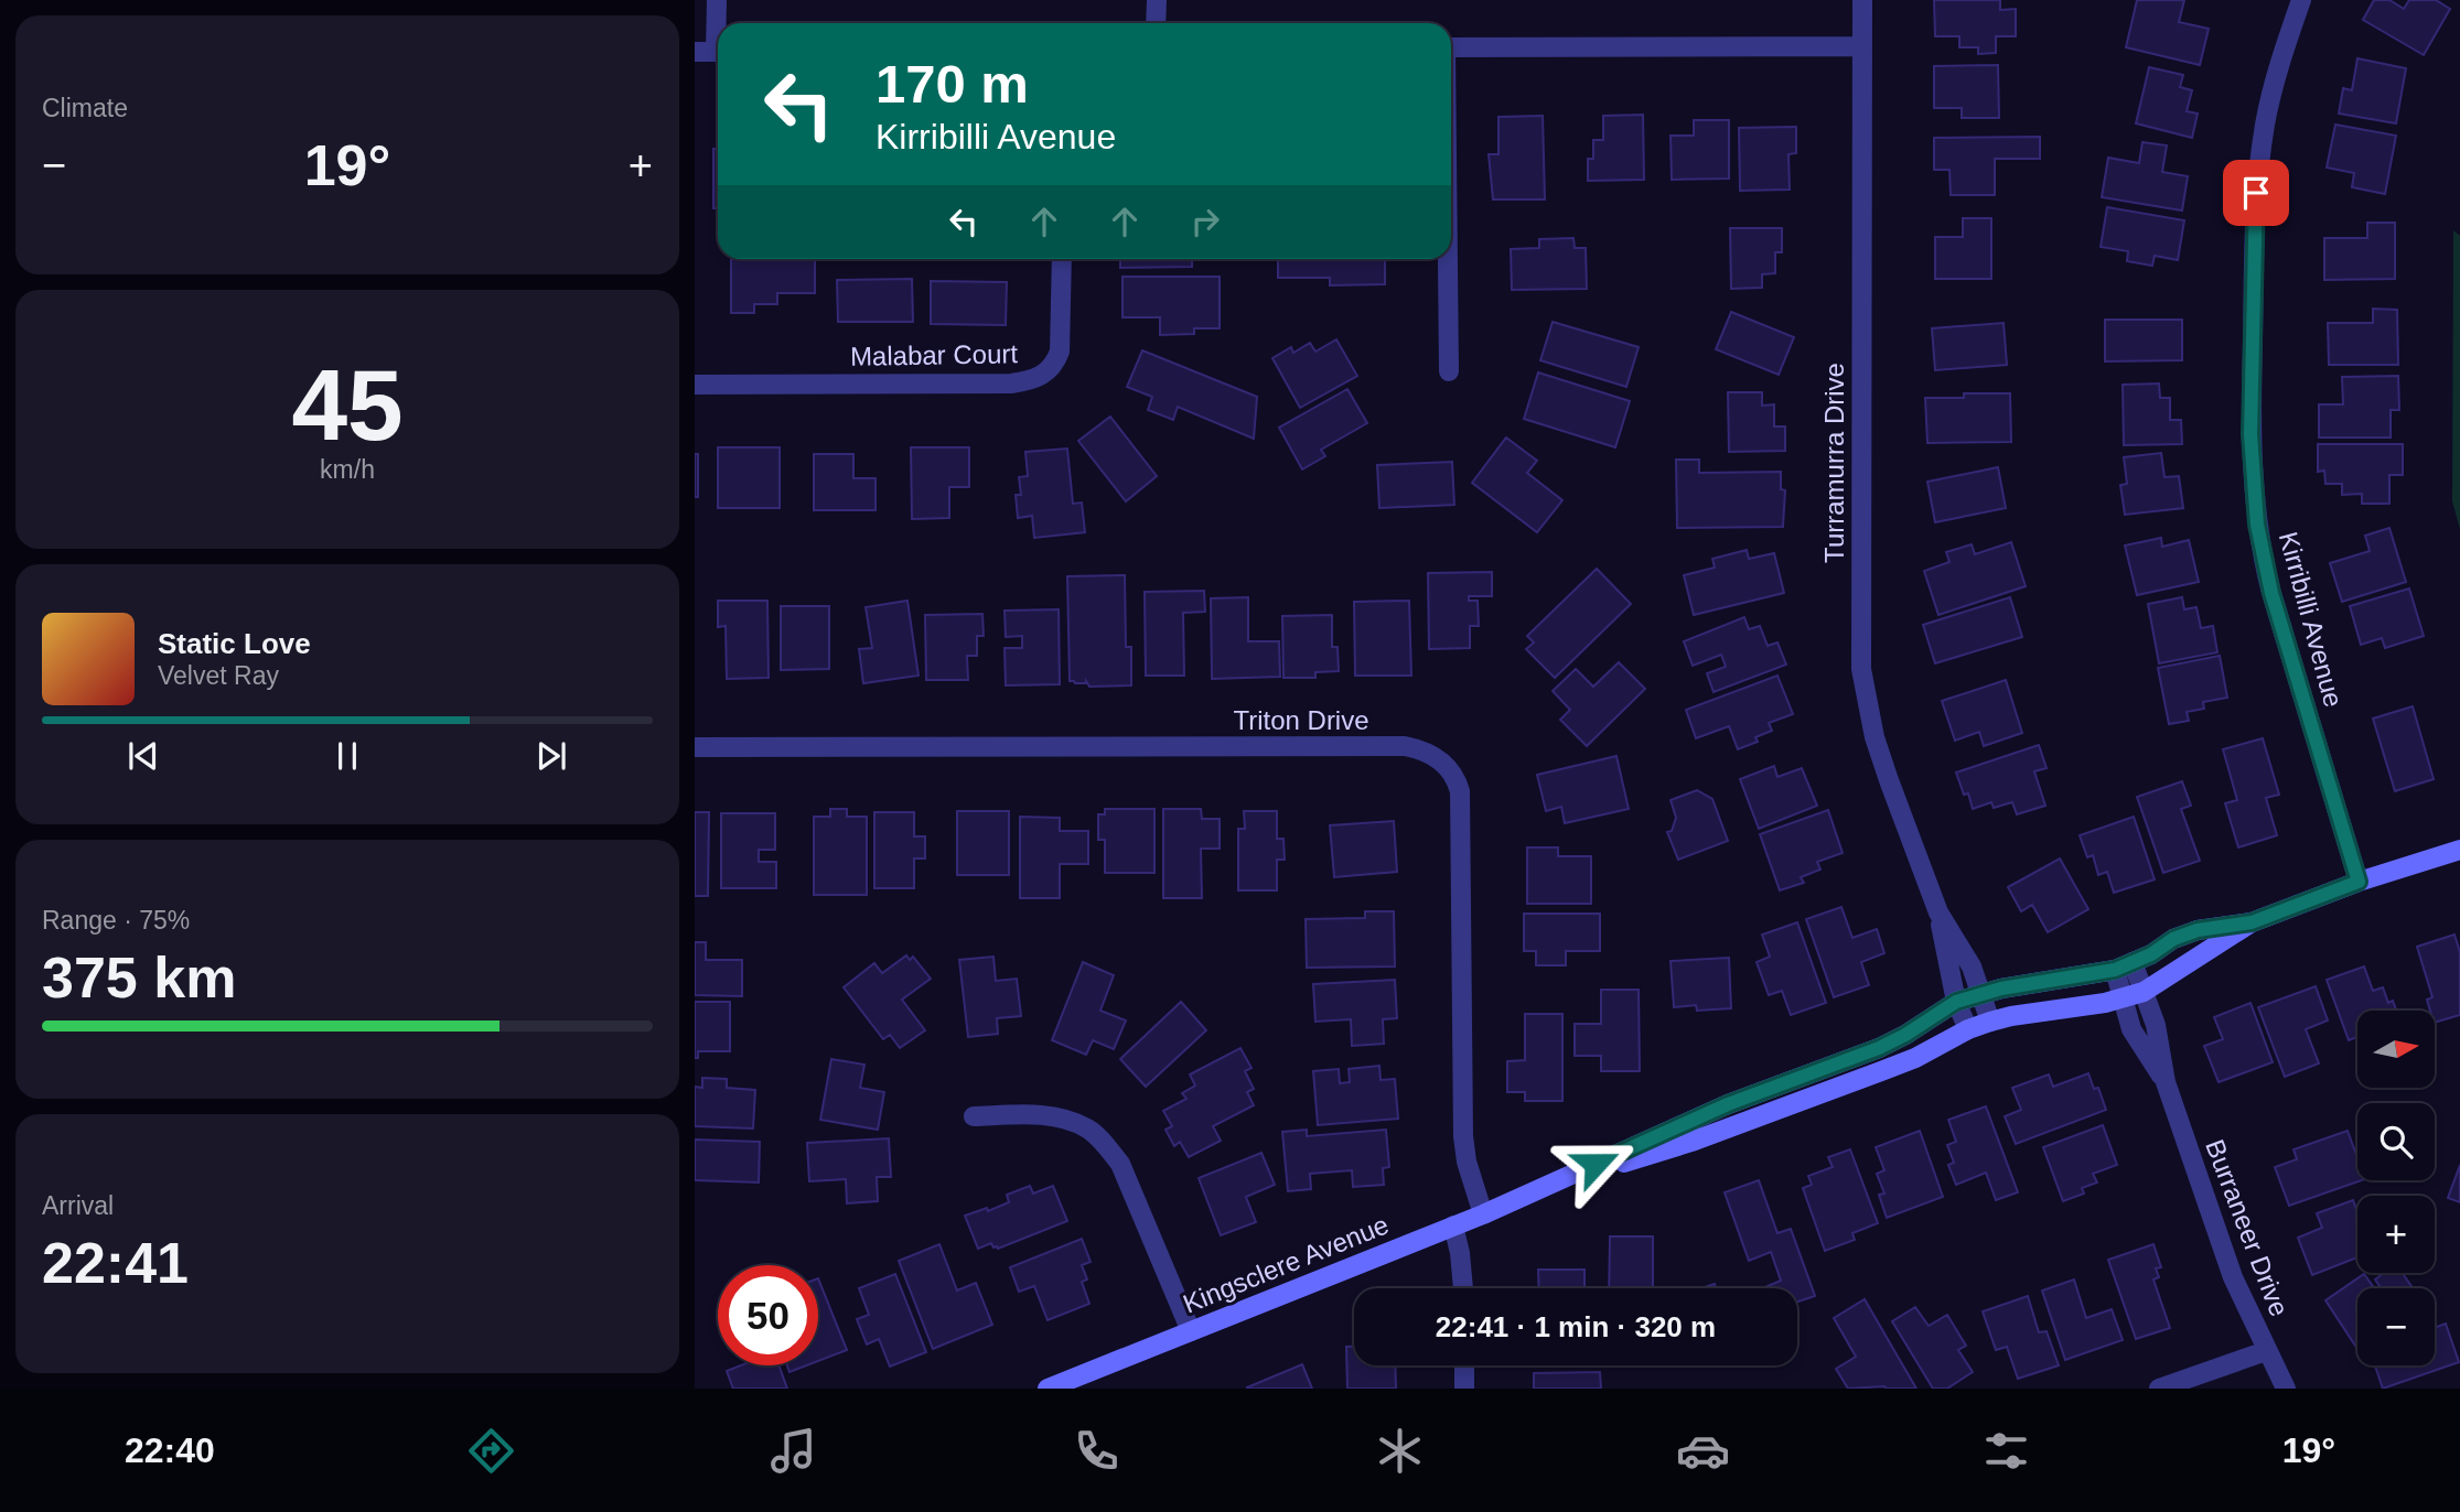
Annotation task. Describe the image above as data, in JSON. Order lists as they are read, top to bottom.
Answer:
{
  "streets": {
    "main road": ["Kingsclere Avenue"],
    "street": [
      "Malabar Court",
      "Turramurra Drive",
      "Kirribilli Avenue",
      "Triton Drive",
      "Burraneer Drive"
    ]
  },
  "crossings": [
    ["Turramurra Drive", "Kingsclere Avenue"],
    ["Kirribilli Avenue", "Kingsclere Avenue"],
    ["Triton Drive", "Kingsclere Avenue"],
    ["Burraneer Drive", "Kingsclere Avenue"]
  ],
  "north": "right",
  "page": {
    "tile": [
      "Climate",
      ["45", "km/h"],
      ["Range · 75%", "375 km"],
      ["Arrival", "22:41"]
    ],
    "turn": ["170 m", "Kirribilli Avenue"],
    "heat": ["−", "19°", "+"],
    "song": ["Static Love", "Velvet Ray"],
    "map_buttons": ["+", "−"],
    "limit": "50",
    "trip": "22:41 · 1 min · 320 m",
    "tabs": ["22:40", "19°"]
  }
}
